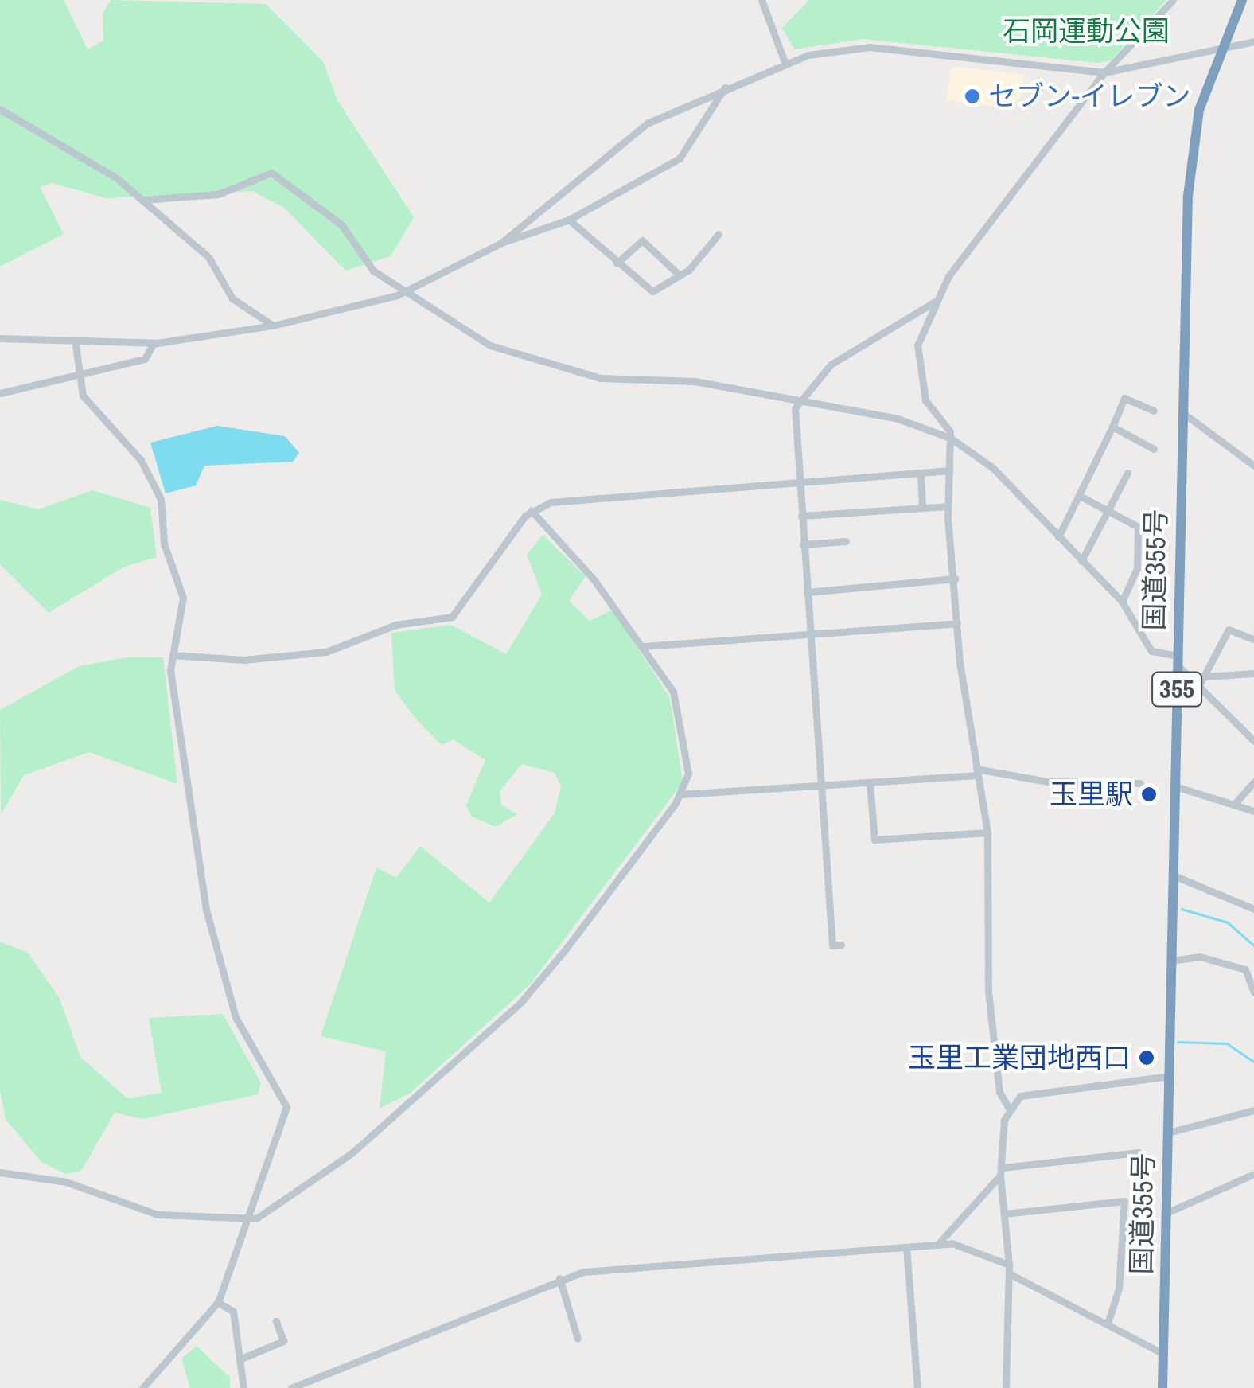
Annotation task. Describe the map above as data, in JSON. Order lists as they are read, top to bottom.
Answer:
{
  "streets": {
    "highway": ["国道355号", "355"]
  },
  "parks": ["石岡運動公園"],
  "places": ["セブン-イレブン", "玉里駅", "玉里工業団地西口"]
}
